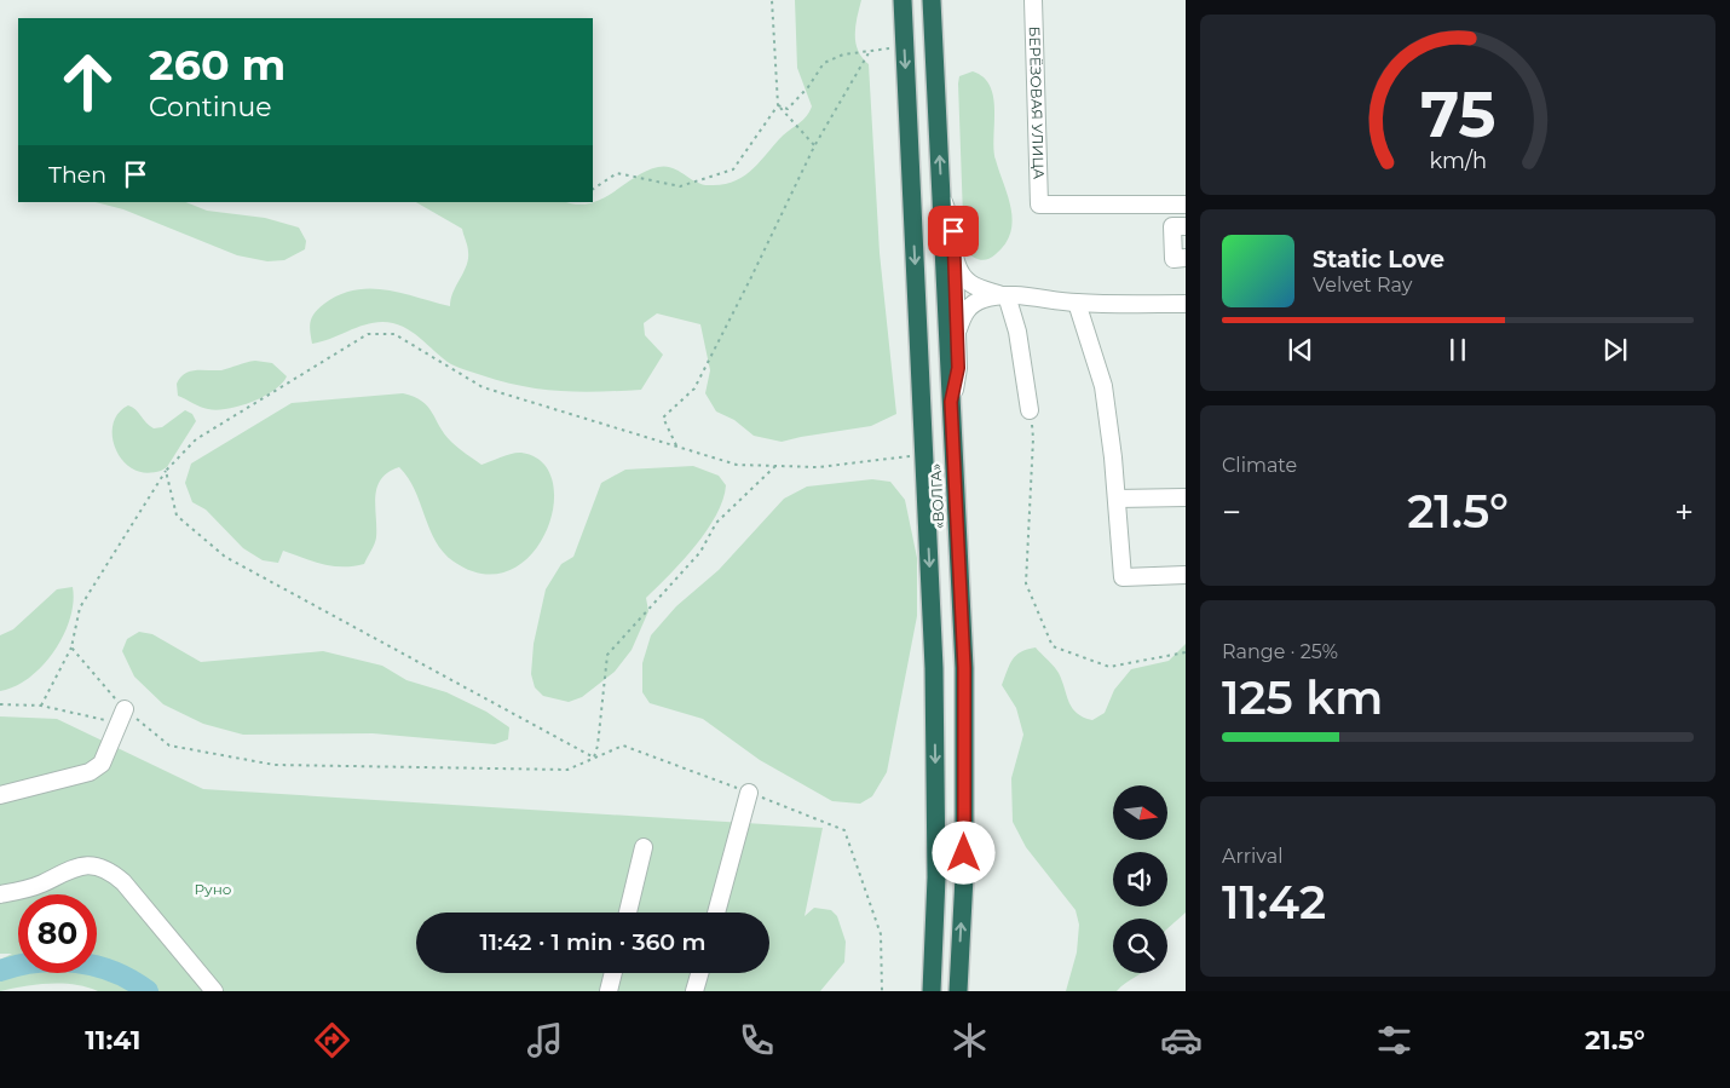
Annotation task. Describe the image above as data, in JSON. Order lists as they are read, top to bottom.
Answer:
{
  "streets": {
    "highway": ["«ВОЛГА»"],
    "street": ["БЕРЁЗОВАЯ УЛИЦА"]
  },
  "parks": ["Руно"],
  "north": "right",
  "page": {
    "turn": ["260 m", "Continue"],
    "then": "Then",
    "song": ["Static Love", "Velvet Ray"],
    "tile": [
      "Climate",
      ["Range · 25%", "125 km"],
      ["Arrival", "11:42"]
    ],
    "heat": ["−", "21.5°", "+"],
    "limit": "80",
    "trip": "11:42 · 1 min · 360 m",
    "tabs": ["11:41", "21.5°"],
    "gauge": ["75", "km/h"]
  }
}
